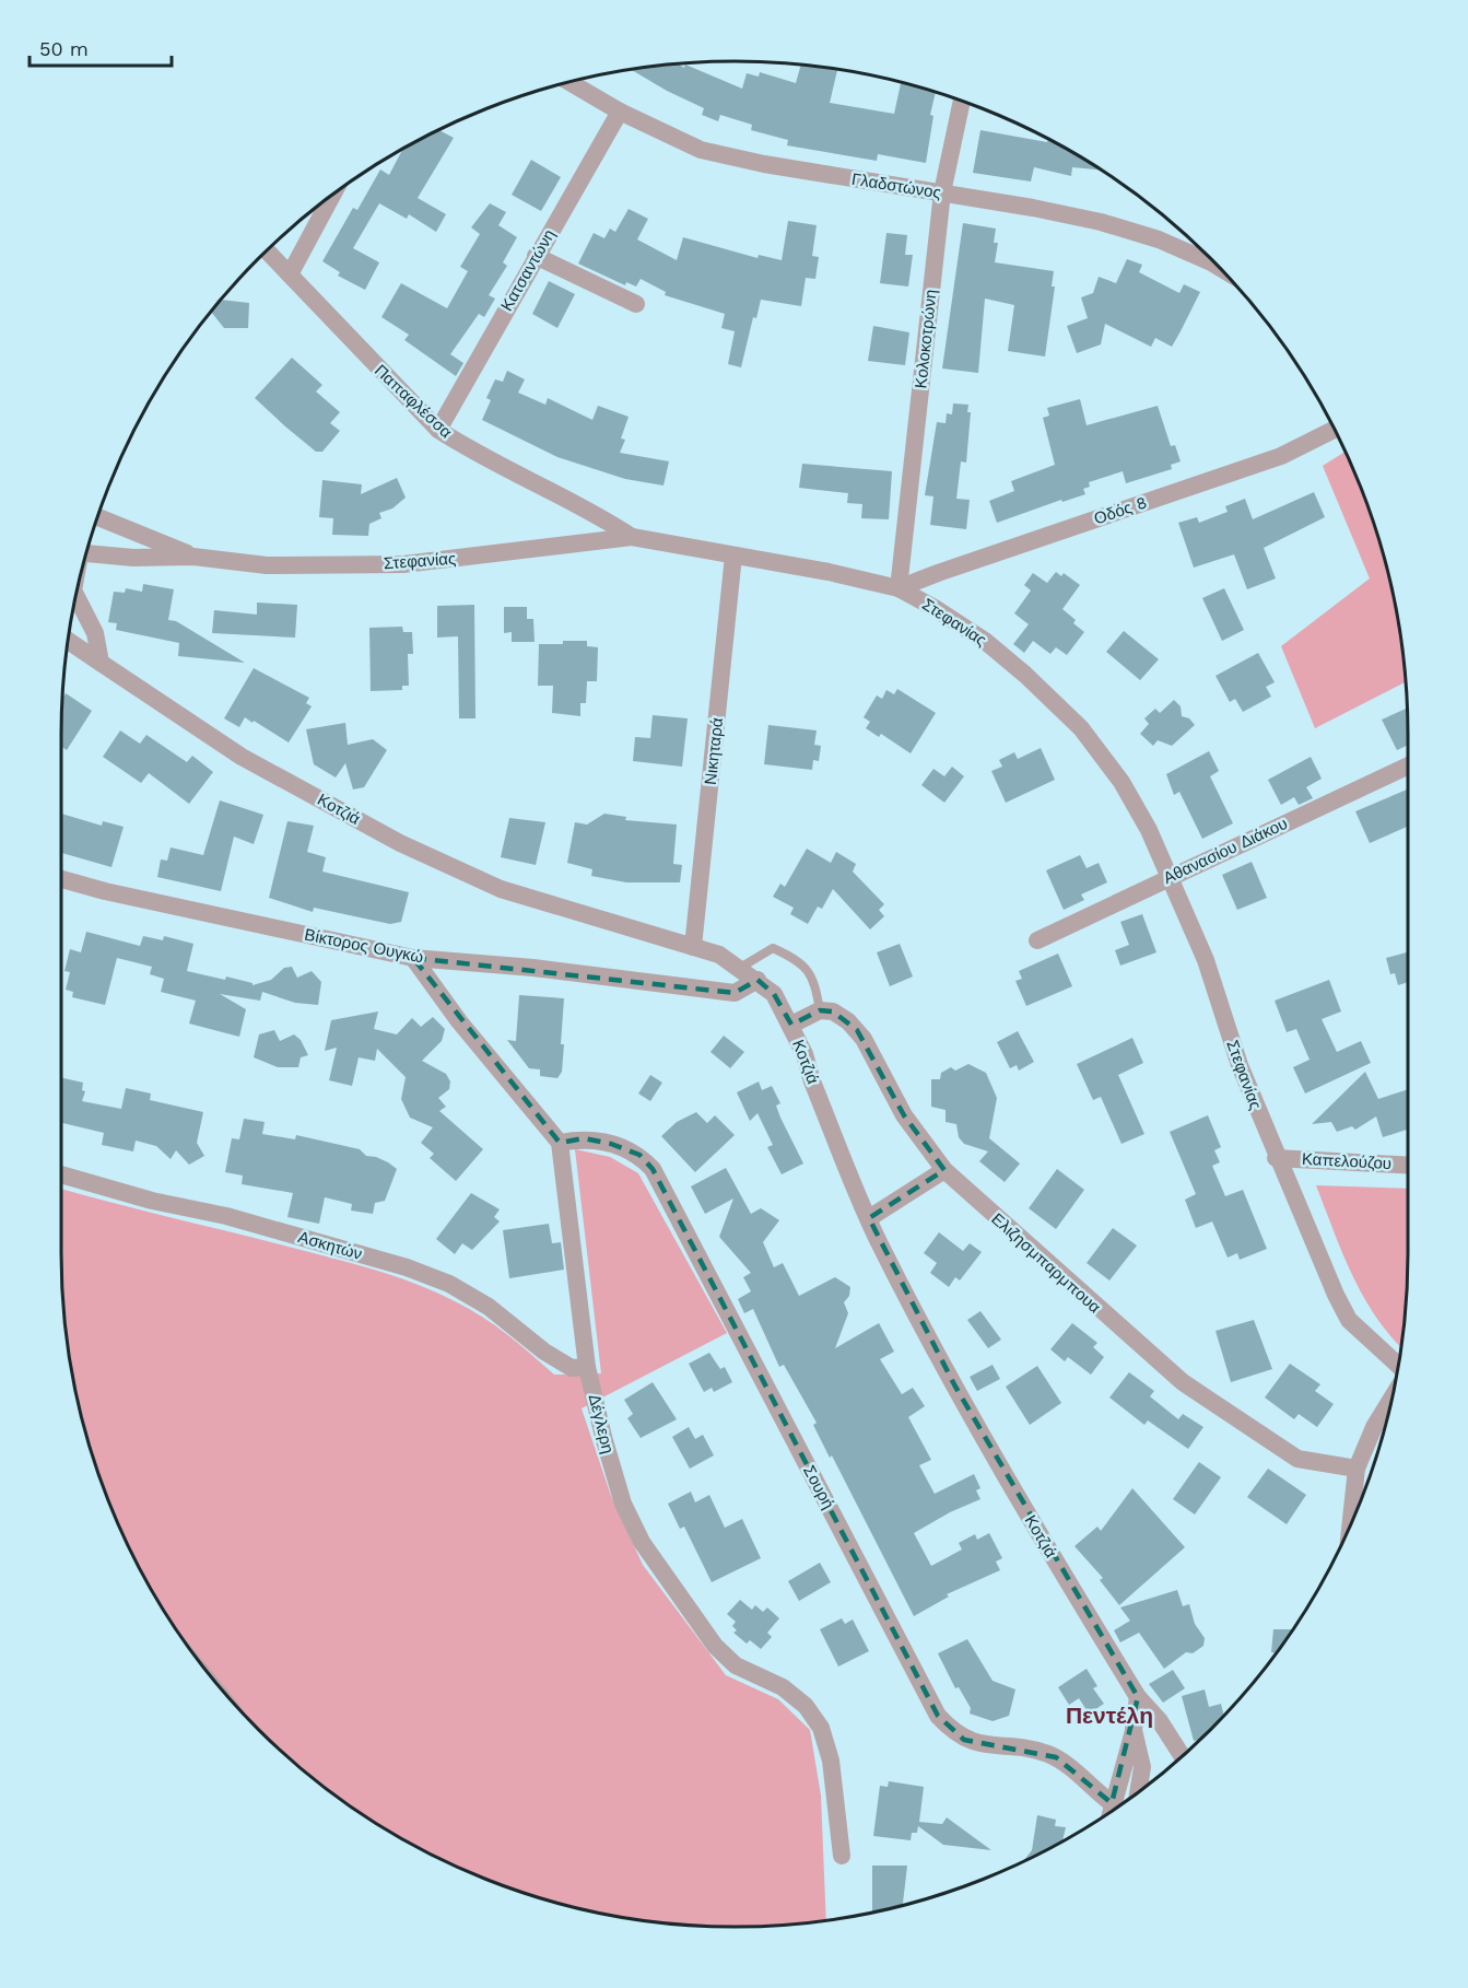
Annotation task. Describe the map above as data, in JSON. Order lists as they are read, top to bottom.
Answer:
{
  "streets": {
    "street": [
      "Γλαδστώνος",
      "Κατσαντώνη",
      "Κολοκοτρώνη",
      "Παπαφλέσσα",
      "Οδός 8",
      "Στεφανίας",
      "Νικηταρά",
      "Κοτζιά",
      "Αθανασίου Διάκου",
      "Βίκτορος Ουγκώ",
      "Καπελούζου",
      "Ασκητών",
      "Ελιζησμπαρμπουα",
      "Δέγλερη",
      "Σουρή"
    ]
  },
  "crossings": [
    ["Γλαδστώνος", "Κατσαντώνη"],
    ["Γλαδστώνος", "Κολοκοτρώνη"],
    ["Κατσαντώνη", "Παπαφλέσσα"],
    ["Κολοκοτρώνη", "Οδός 8"],
    ["Κολοκοτρώνη", "Στεφανίας"],
    ["Παπαφλέσσα", "Στεφανίας"],
    ["Οδός 8", "Στεφανίας"],
    ["Στεφανίας", "Νικηταρά"],
    ["Στεφανίας", "Αθανασίου Διάκου"],
    ["Στεφανίας", "Καπελούζου"],
    ["Νικηταρά", "Κοτζιά"],
    ["Κοτζιά", "Βίκτορος Ουγκώ"],
    ["Ασκητών", "Δέγλερη"],
    ["Δέγλερη", "Σουρή"]
  ],
  "districts": ["Πεντέλη"],
  "scale_bar": "50 m"
}
